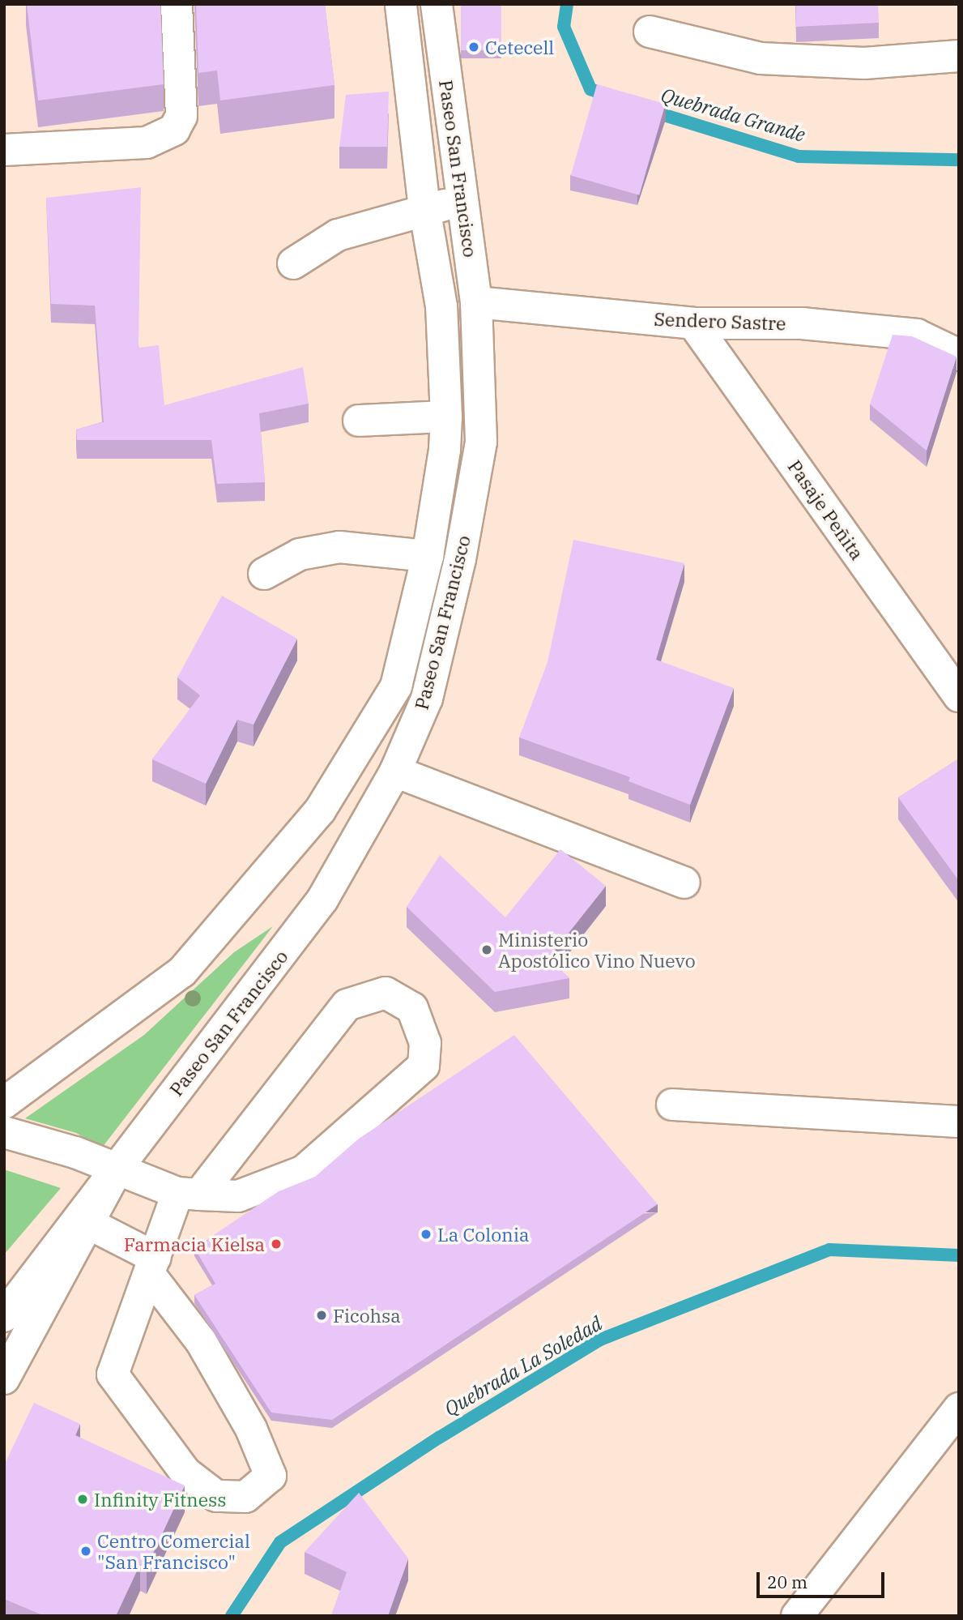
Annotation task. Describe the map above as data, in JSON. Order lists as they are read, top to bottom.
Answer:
{
  "streets": {
    "main road": ["Paseo San Francisco", "Sendero Sastre", "Pasaje Peñita"]
  },
  "crossings": [
    ["Paseo San Francisco", "Sendero Sastre"],
    ["Sendero Sastre", "Pasaje Peñita"]
  ],
  "water": ["Quebrada Grande", "Quebrada La Soledad"],
  "places": [
    "Cetecell",
    "Ministerio Apostólico Vino Nuevo",
    "La Colonia",
    "Farmacia Kielsa",
    "Ficohsa",
    "Infinity Fitness",
    "Centro Comercial \"San Francisco\""
  ],
  "scale_bar": "20 m"
}
